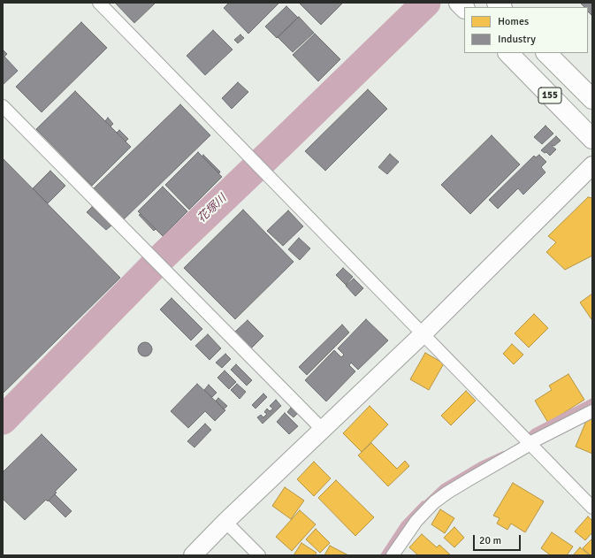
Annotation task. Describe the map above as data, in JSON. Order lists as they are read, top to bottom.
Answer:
{
  "streets": {
    "highway": ["155"]
  },
  "water": ["花塚川"],
  "legend": ["Homes", "Industry"],
  "scale_bar": "20 m"
}
